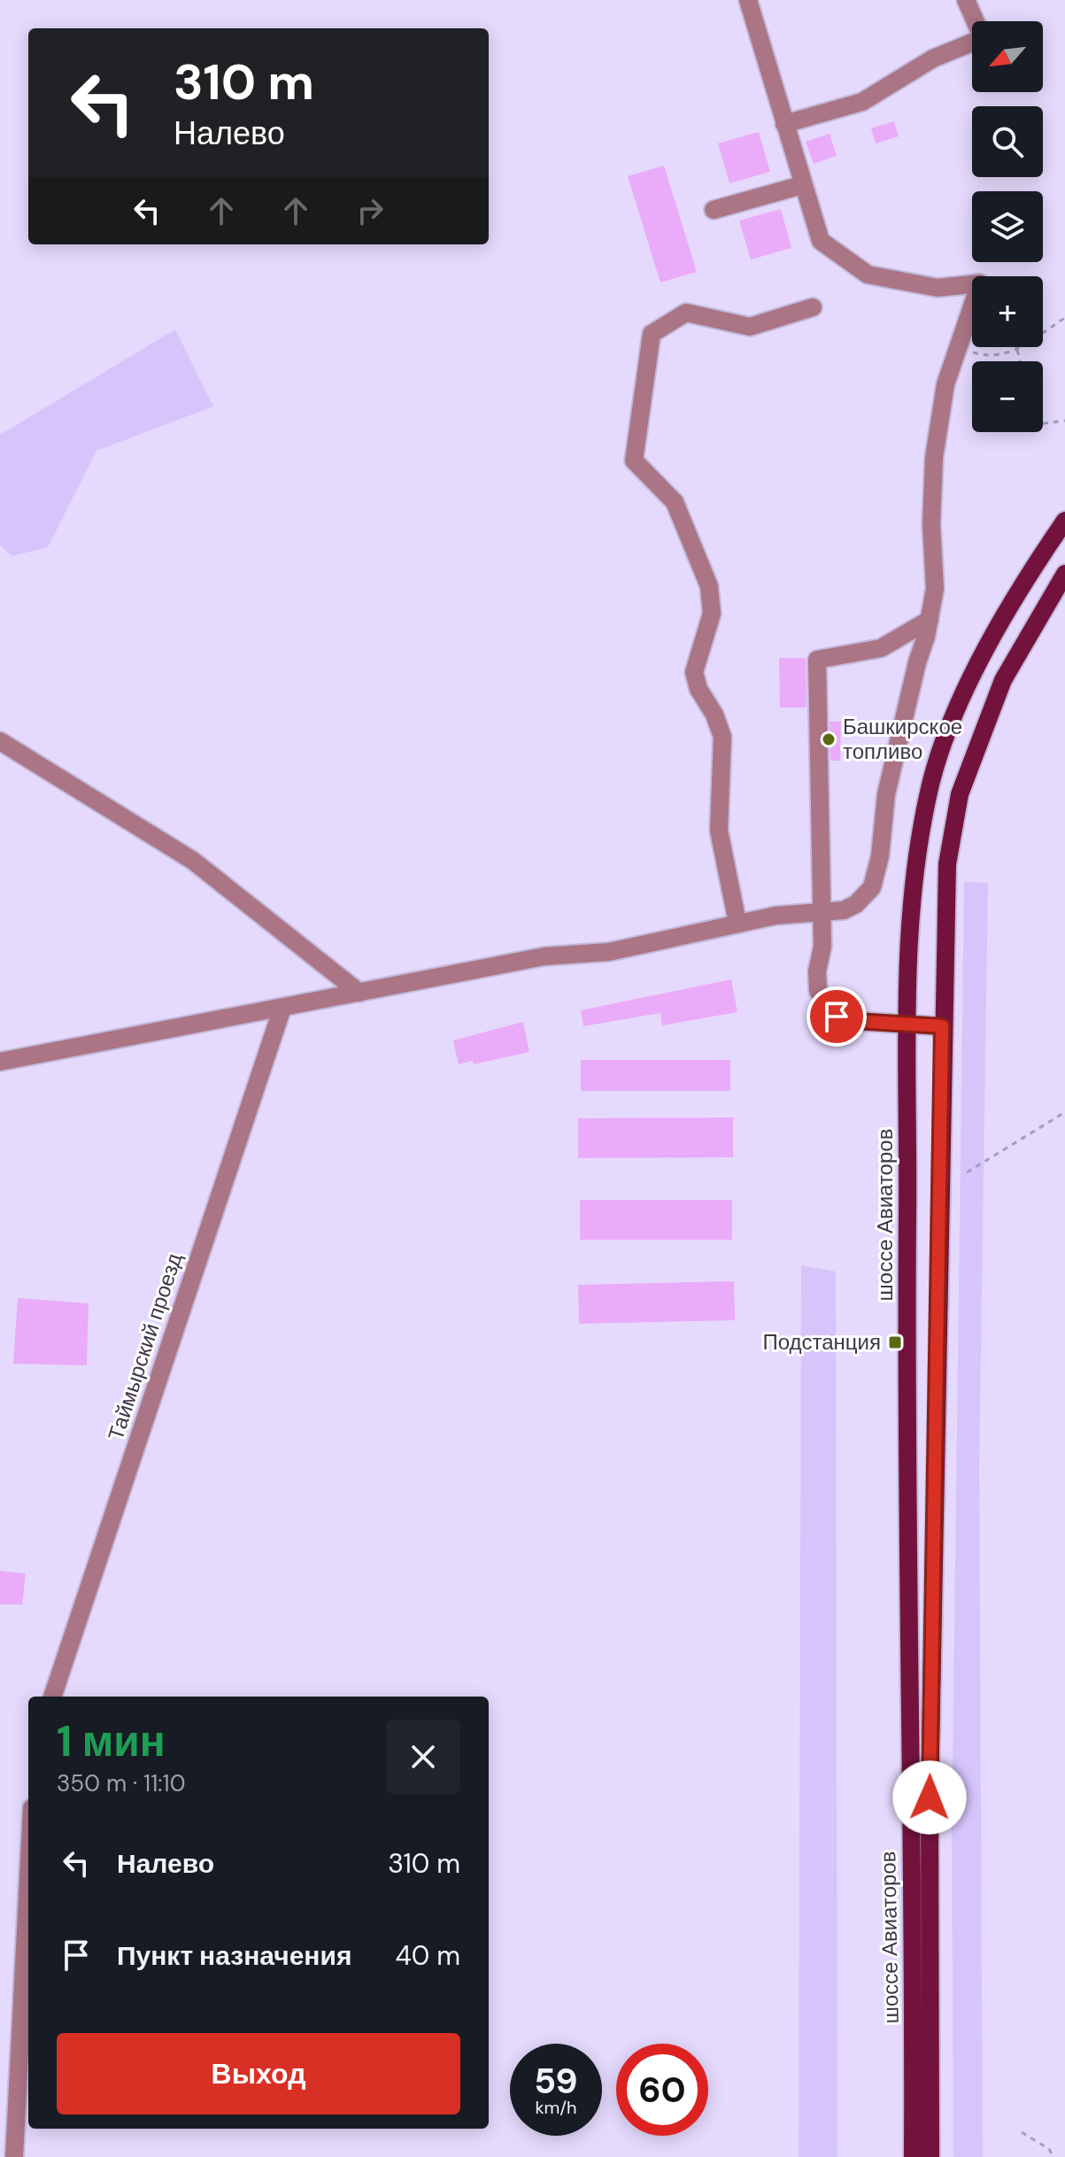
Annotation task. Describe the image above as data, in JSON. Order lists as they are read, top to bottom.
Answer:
{
  "streets": {
    "main road": ["шоссе Авиаторов"],
    "street": ["Таймырский проезд"]
  },
  "places": {
    "other": ["Башкирское топливо"],
    "transit": ["Подстанция"]
  },
  "north": "bottom left",
  "page": {
    "map_buttons": ["+", "−"],
    "turn": ["310 m", "Налево"],
    "heading": ["1 мин", "350 m · 11:10"],
    "list": [
      {
        "name": "Налево",
        "value": "310 m"
      },
      {
        "name": "Пункт назначения",
        "value": "40 m"
      }
    ],
    "buttons": "Выход",
    "speed": "59 km/h",
    "limit": "60"
  }
}
